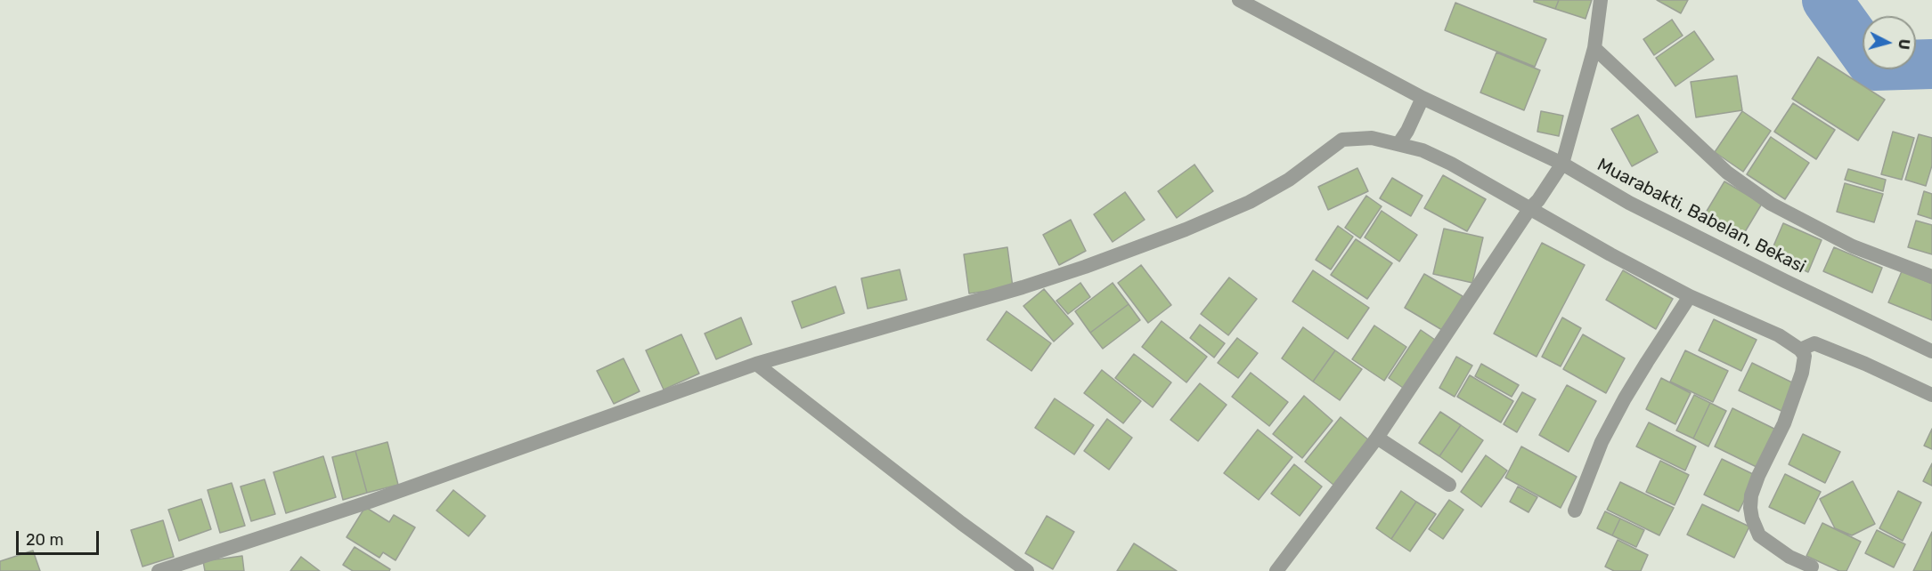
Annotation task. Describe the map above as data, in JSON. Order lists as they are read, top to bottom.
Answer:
{
  "streets": {
    "street": ["Muarabakti, Babelan, Bekasi"]
  },
  "scale_bar": "20 m",
  "north": "right"
}
